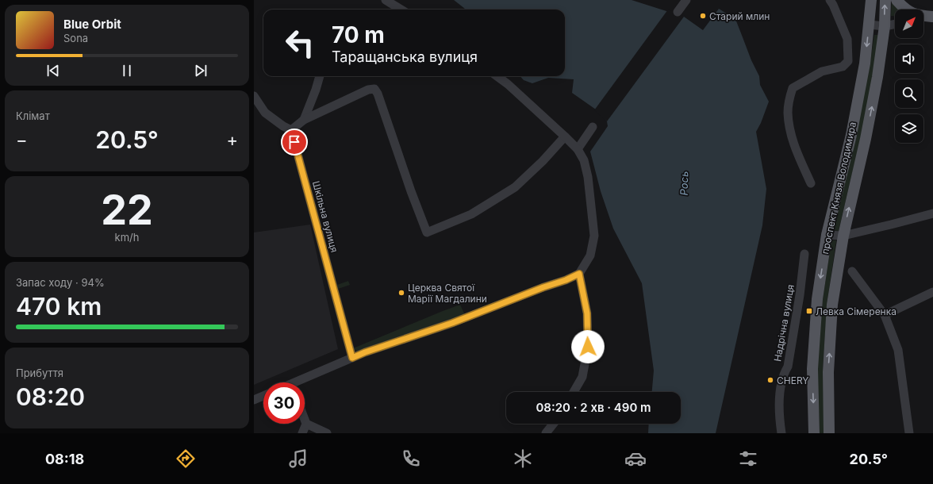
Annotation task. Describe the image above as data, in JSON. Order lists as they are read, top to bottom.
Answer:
{
  "streets": {
    "main road": ["проспект Князя Володимира"],
    "street": ["Шкільна вулиця", "Надрічна вулиця"]
  },
  "water": ["Рось"],
  "places": {
    "other": ["Старий млин", "Церква Святої Марії Магдалини", "CHERY"],
    "transit": ["Левка Сімеренка"]
  },
  "north": "top right",
  "page": {
    "turn": ["70 m", "Таращанська вулиця"],
    "song": ["Blue Orbit", "Sona"],
    "tile": [
      "Клімат",
      ["22", "km/h"],
      ["Запас ходу · 94%", "470 km"],
      ["Прибуття", "08:20"]
    ],
    "heat": ["−", "20.5°", "+"],
    "limit": "30",
    "trip": "08:20 · 2 хв · 490 m",
    "tabs": ["08:18", "20.5°"]
  }
}
